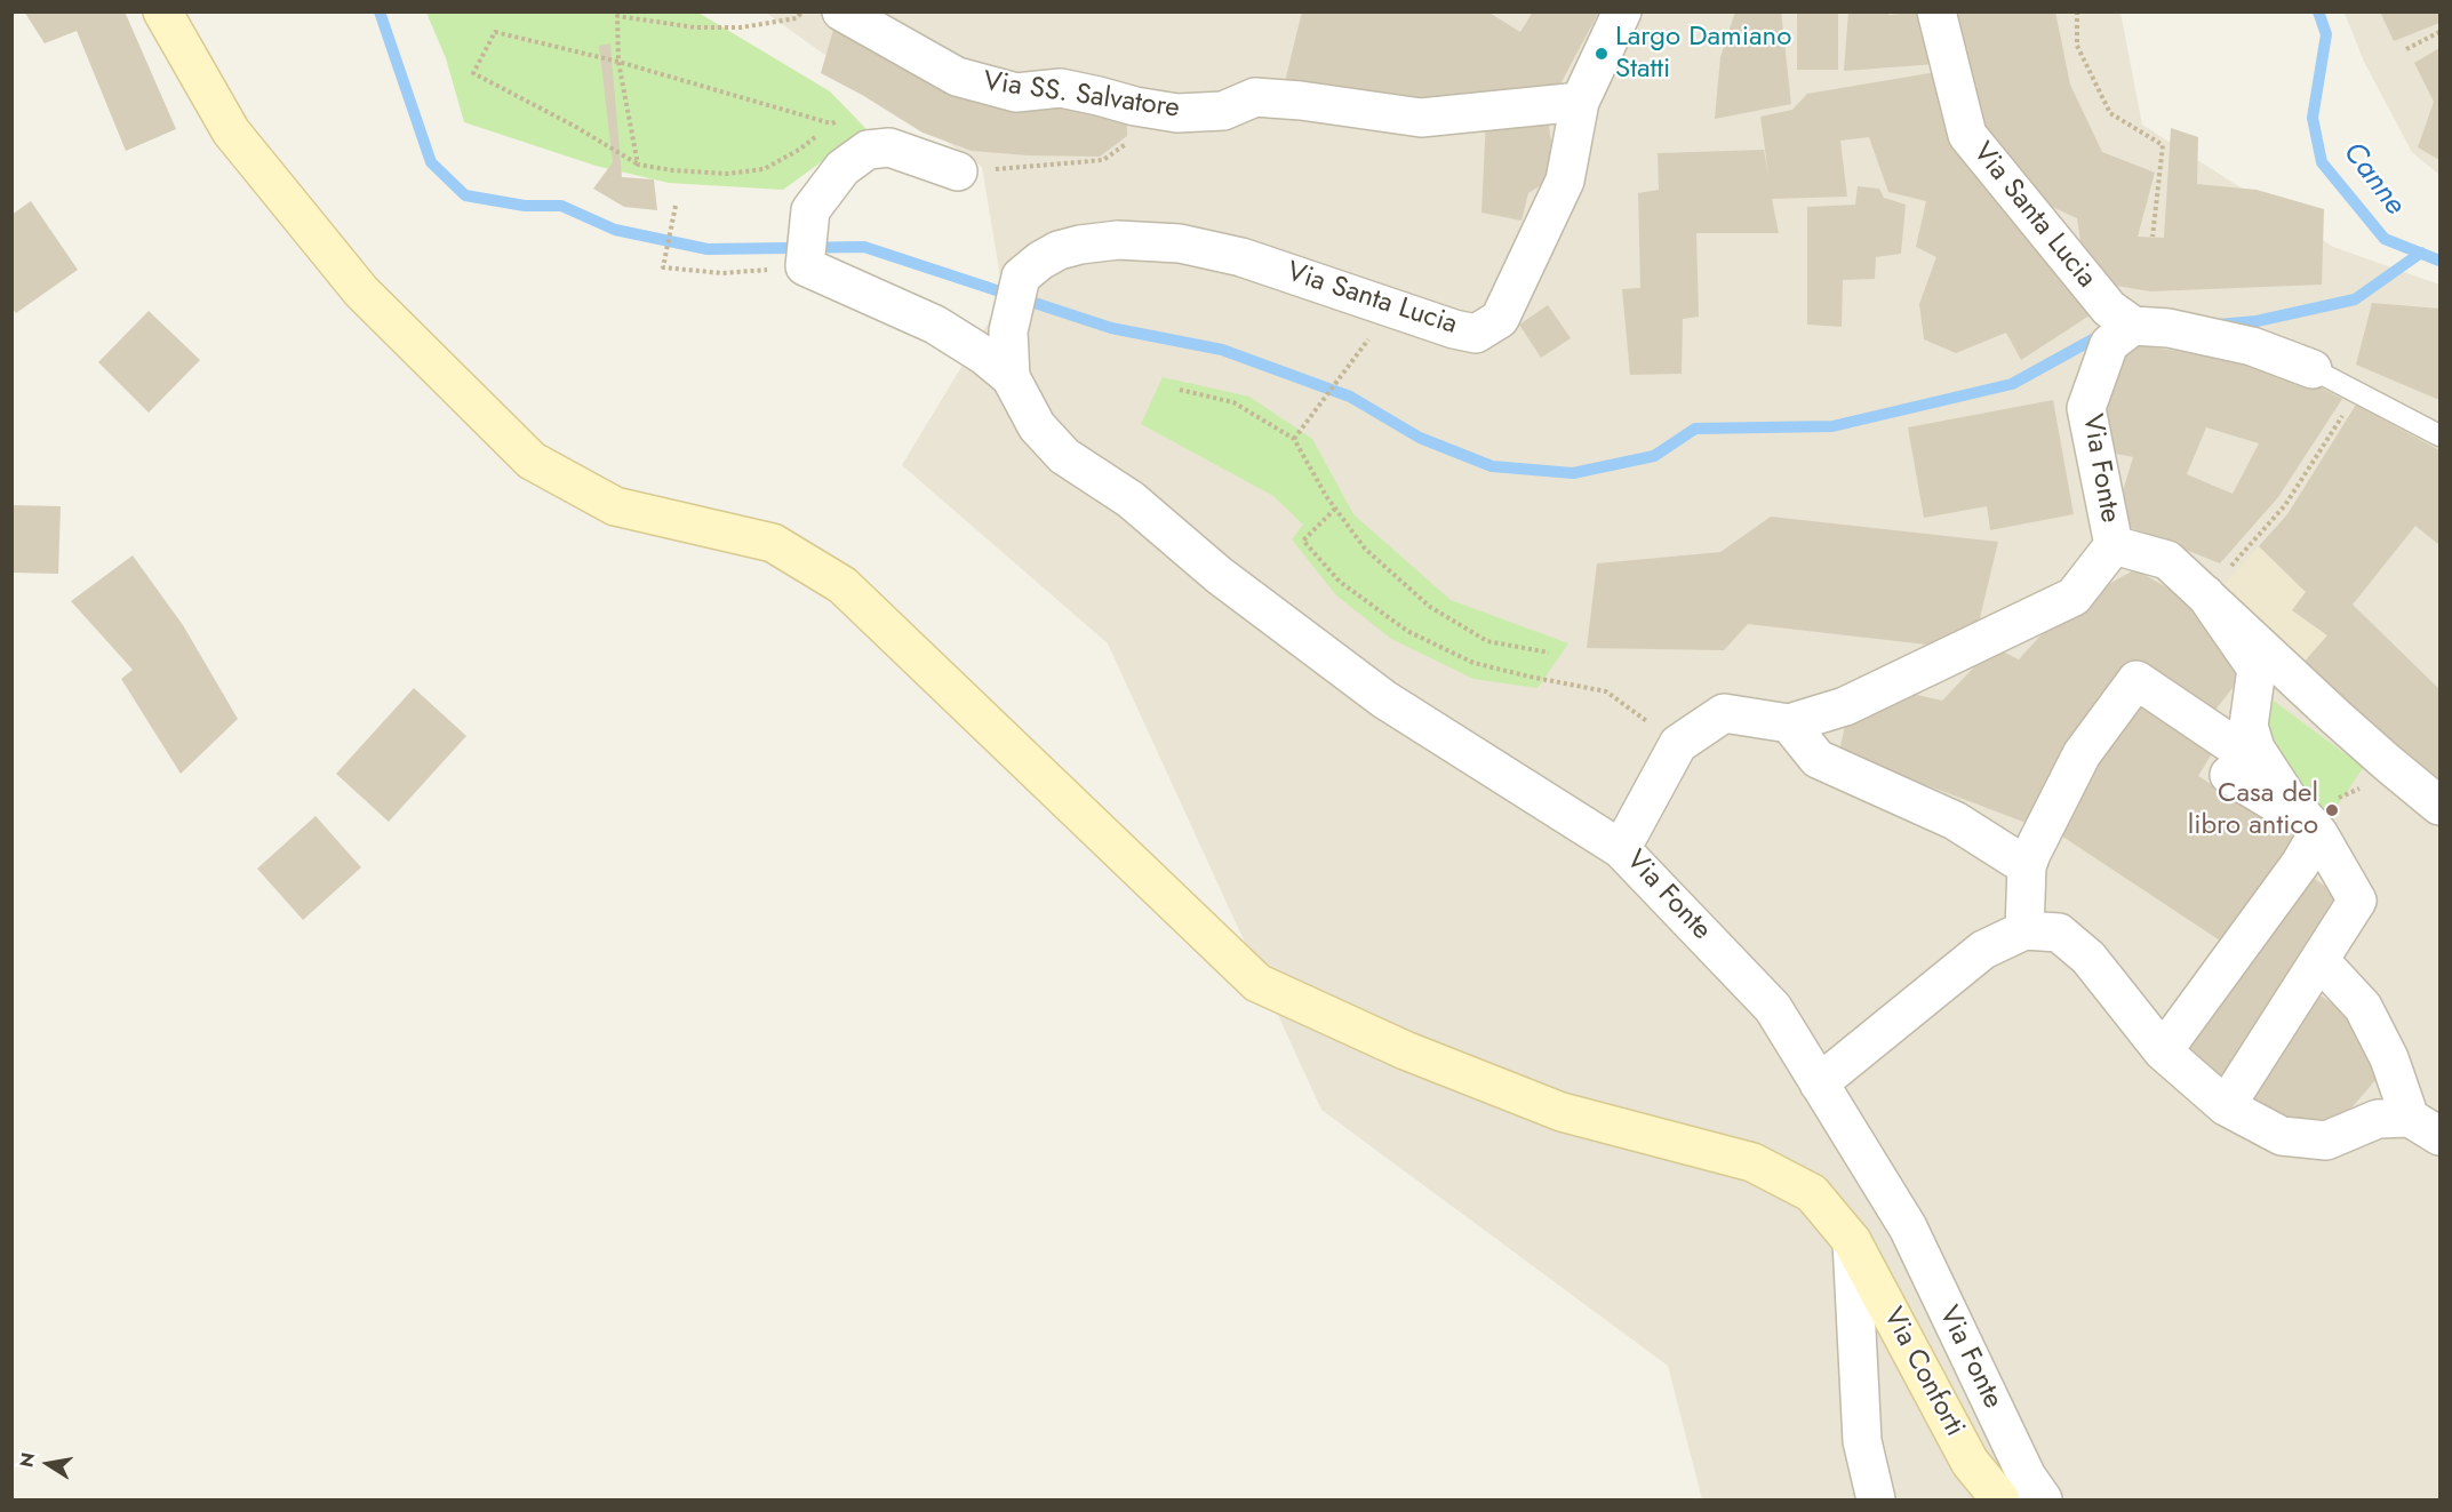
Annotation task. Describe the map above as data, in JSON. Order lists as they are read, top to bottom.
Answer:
{
  "streets": {
    "main road": ["Via Conforti"],
    "street": ["Via SS. Salvatore", "Via Santa Lucia", "Via Fonte"]
  },
  "crossings": [
    ["Via SS. Salvatore", "Via Santa Lucia"],
    ["Via Santa Lucia", "Via Fonte"]
  ],
  "water": ["Canne"],
  "places": ["Largo Damiano Statti", "Casa del libro antico"],
  "north": "left"
}
